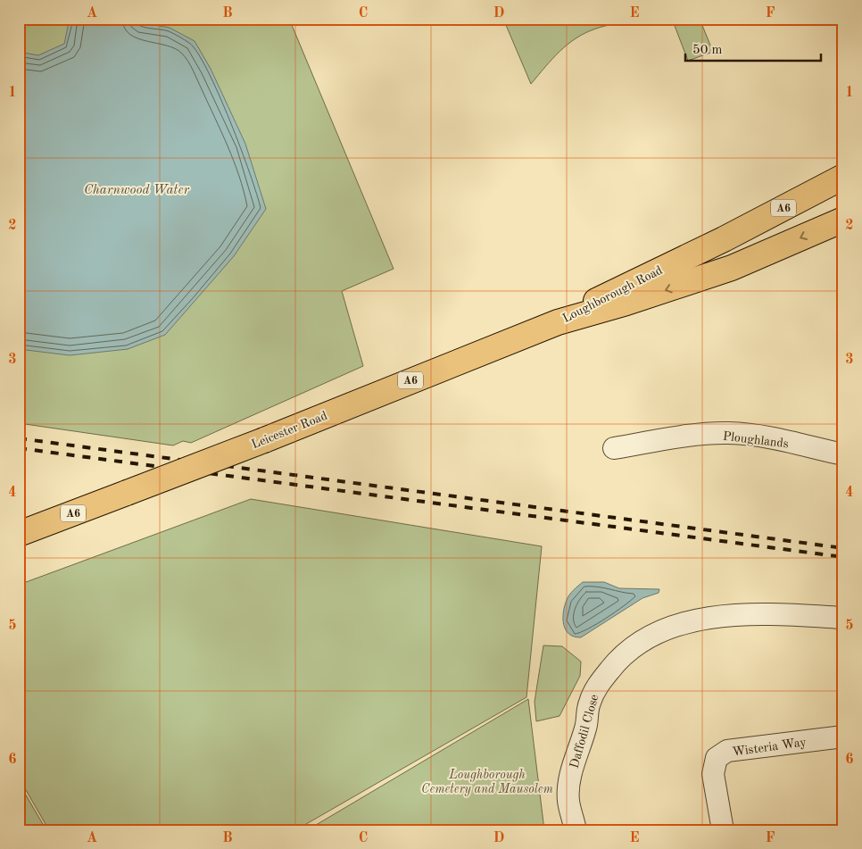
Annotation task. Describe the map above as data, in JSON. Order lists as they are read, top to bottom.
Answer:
{
  "streets": {
    "highway": ["A6", "Loughborough Road", "Leicester Road"],
    "street": ["Ploughlands", "Daffodil Close", "Wisteria Way"]
  },
  "crossings": [
    ["Loughborough Road", "Leicester Road"]
  ],
  "water": ["Charnwood Water"],
  "parks": ["Loughborough Cemetery and Mausolem"],
  "scale_bar": "50 m",
  "grid": {
    "columns": [
      "A",
      "B",
      "C",
      "D",
      "E",
      "F"
    ],
    "rows": [
      "1",
      "2",
      "3",
      "4",
      "5",
      "6"
    ]
  }
}
